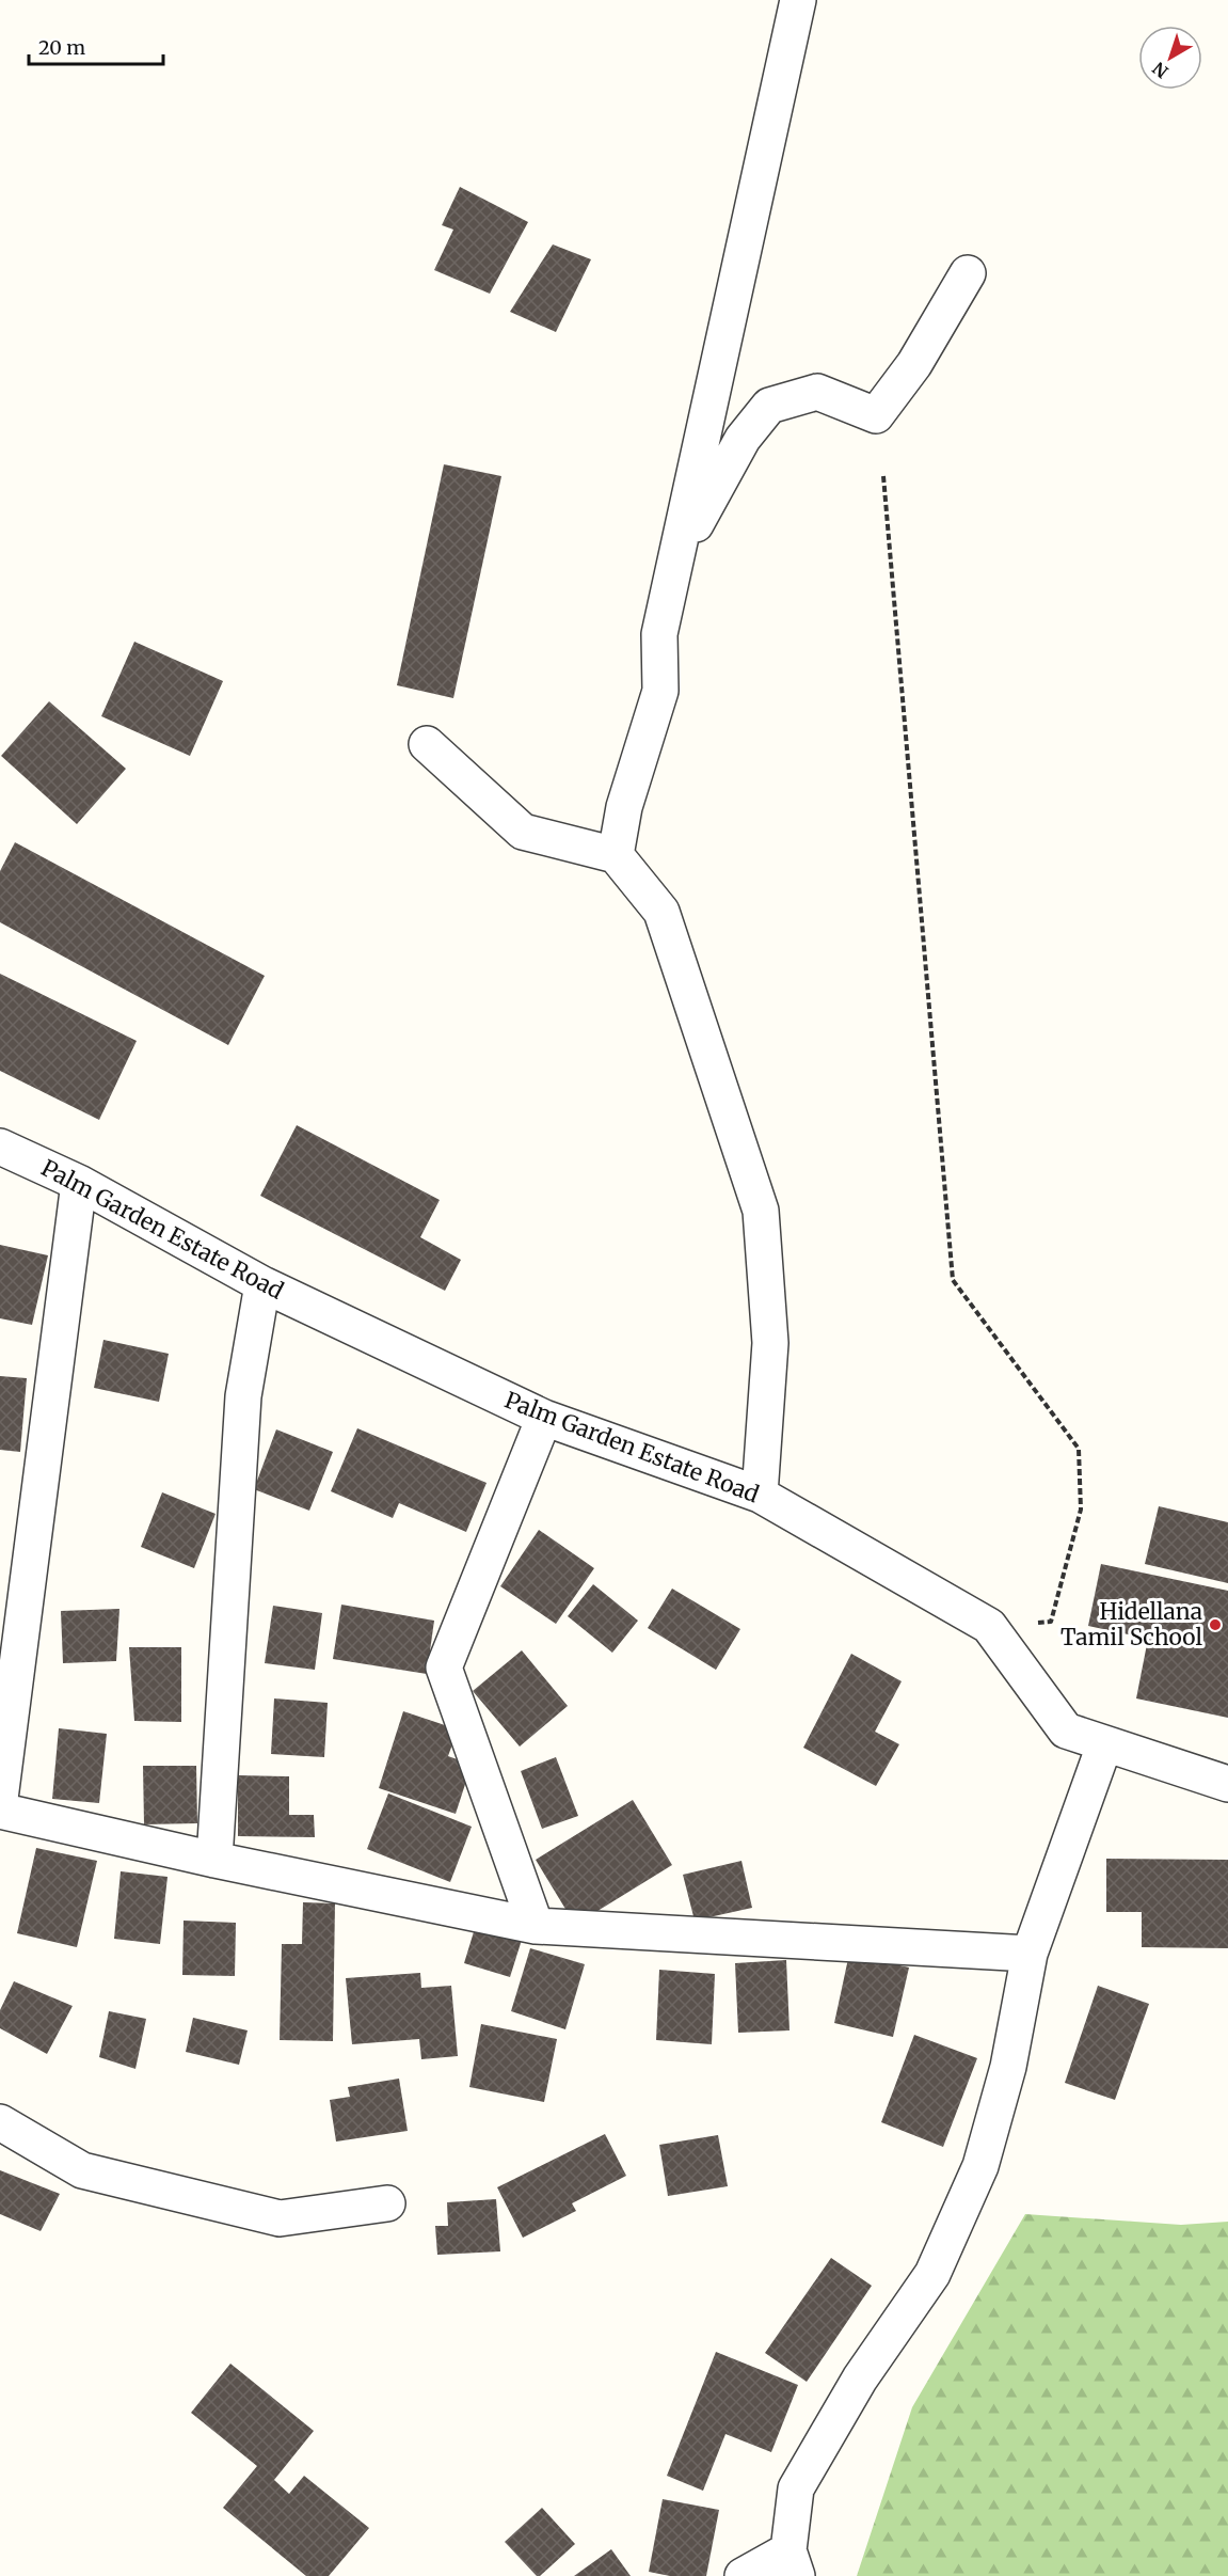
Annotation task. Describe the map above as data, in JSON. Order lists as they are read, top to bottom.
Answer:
{
  "streets": {
    "street": ["Palm Garden Estate Road"]
  },
  "places": ["Hidellana Tamil School"],
  "scale_bar": "20 m",
  "north": "bottom left"
}
